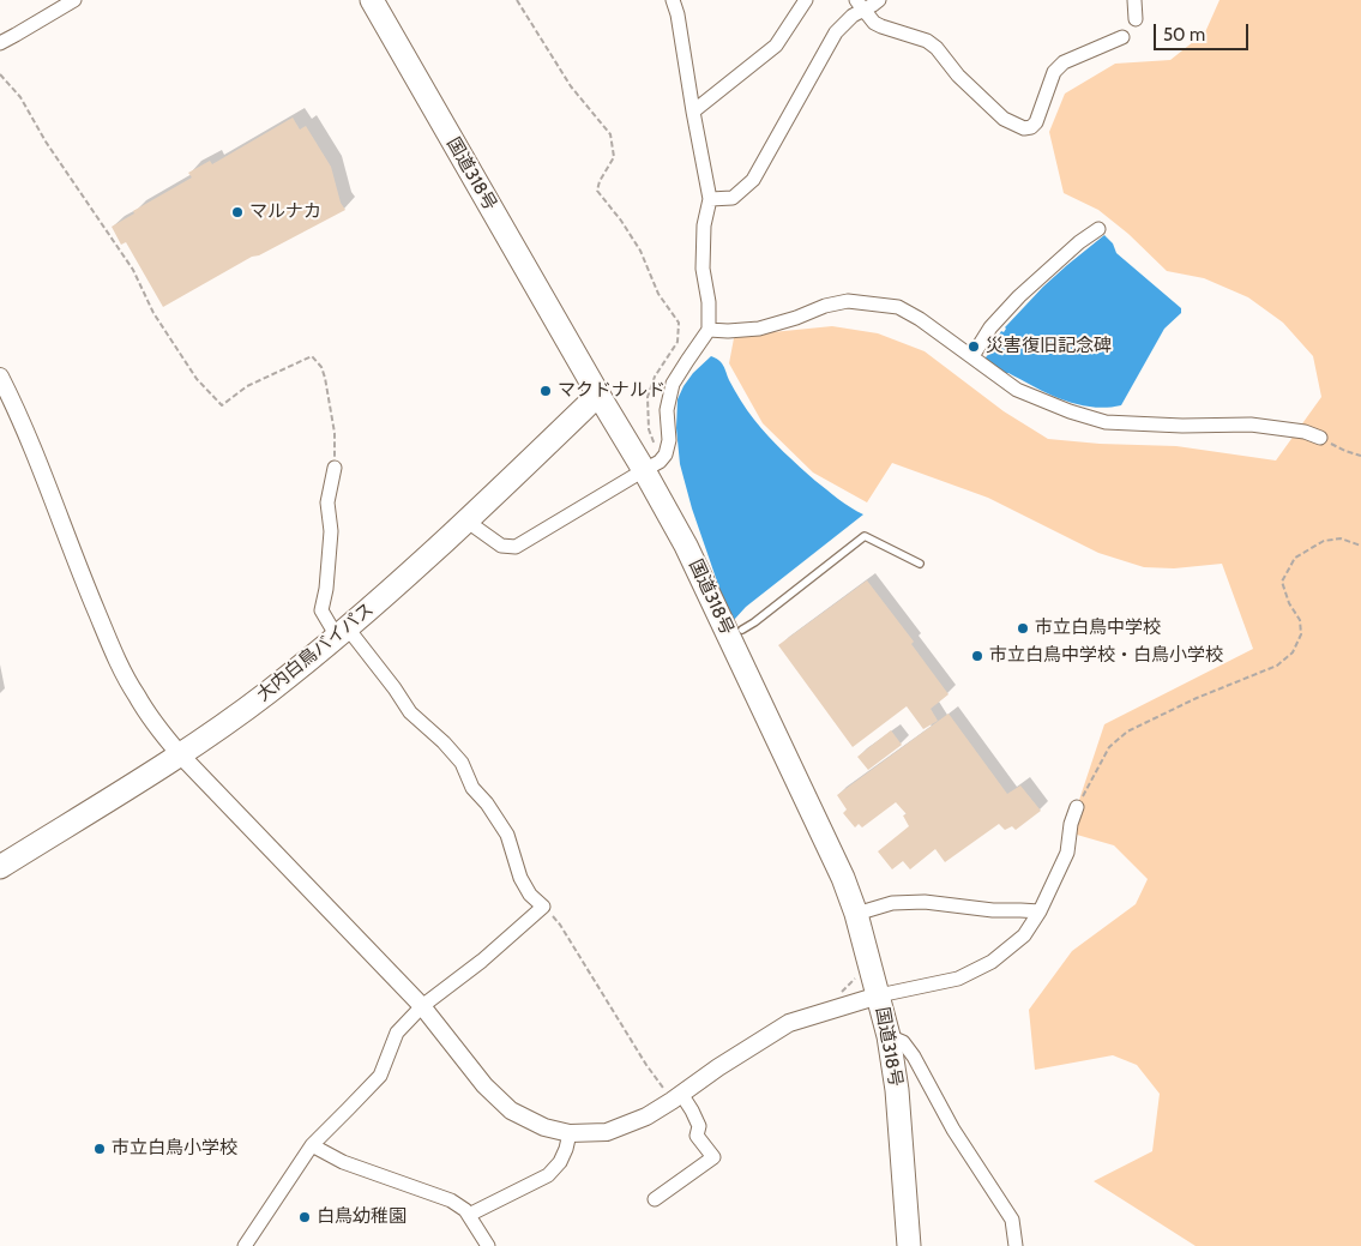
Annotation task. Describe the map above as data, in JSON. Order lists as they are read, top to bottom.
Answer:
{
  "streets": {
    "highway": ["国道318号", "大内白鳥バイパス"]
  },
  "crossings": [
    ["国道318号", "大内白鳥バイパス"]
  ],
  "places": [
    "マルナカ",
    "災害復旧記念碑",
    "マクドナルド",
    "市立白鳥中学校",
    "市立白鳥中学校・白鳥小学校",
    "市立白鳥小学校",
    "白鳥幼稚園"
  ],
  "scale_bar": "50 m"
}
